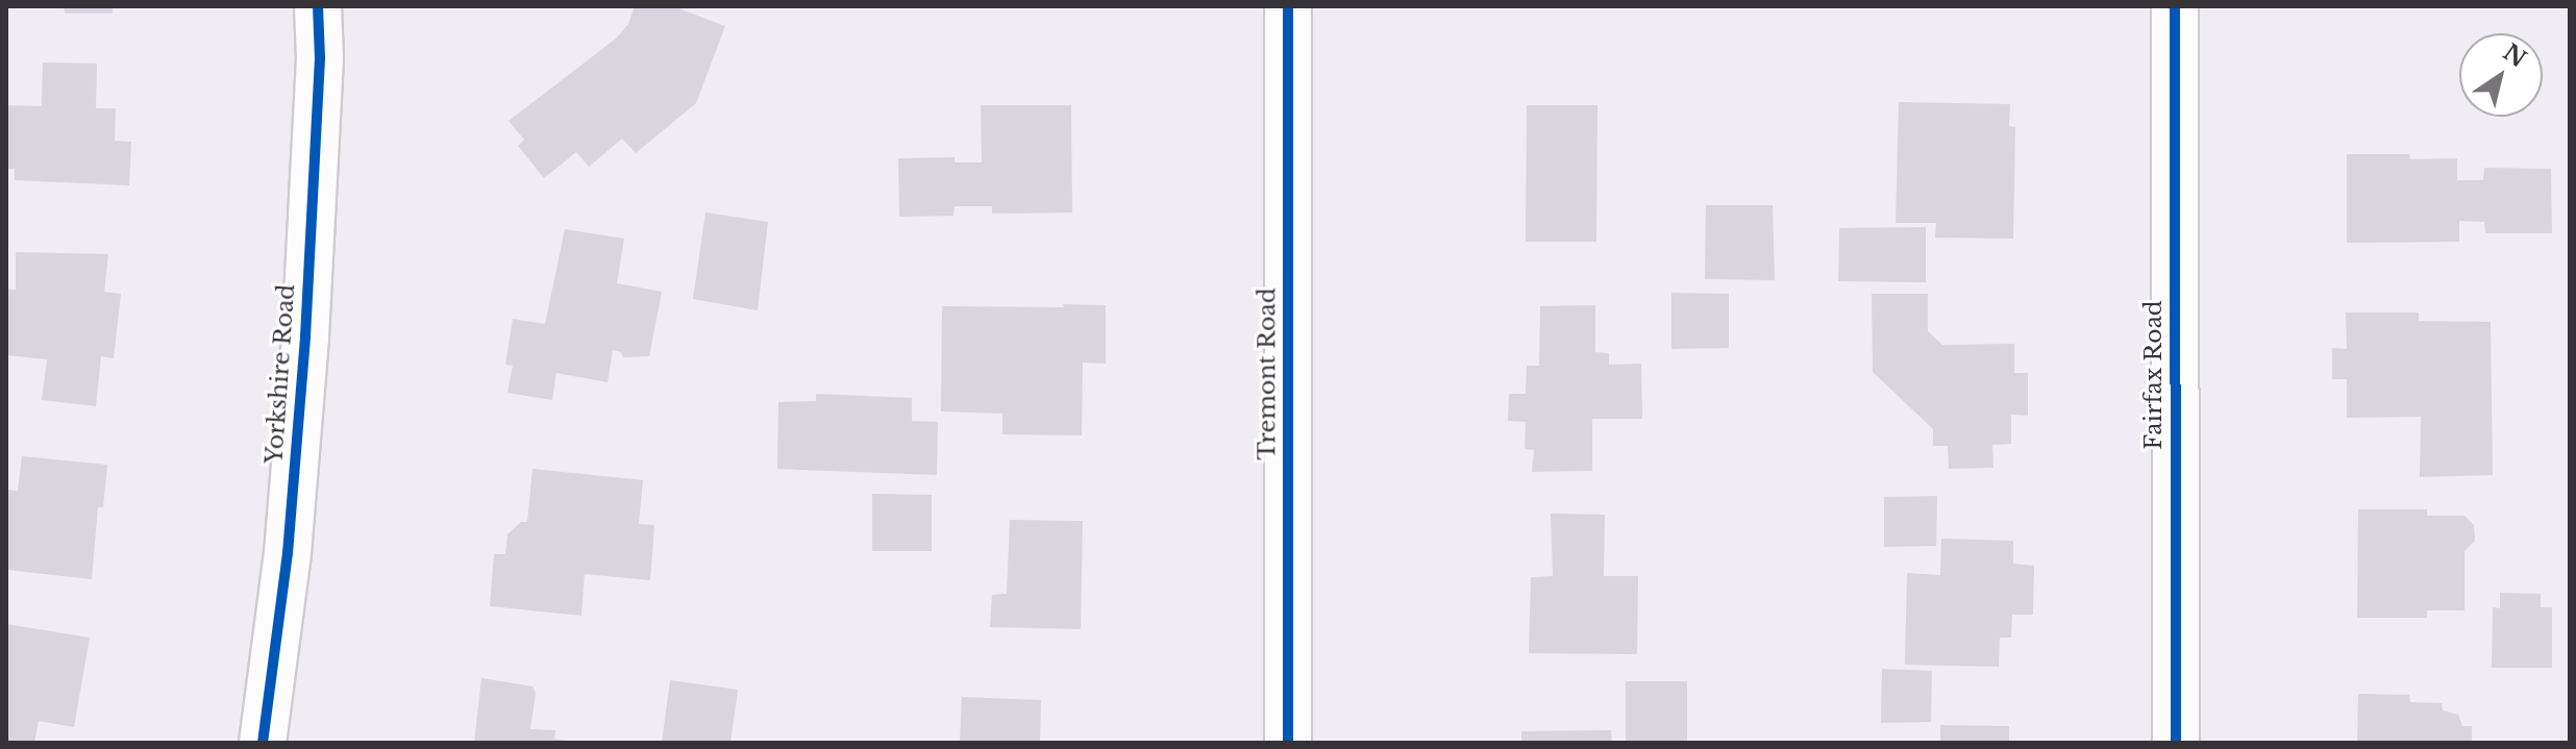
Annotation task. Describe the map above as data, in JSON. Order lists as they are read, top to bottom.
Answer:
{
  "streets": {
    "street": ["Yorkshire Road", "Tremont Road", "Fairfax Road"]
  },
  "north": "top right"
}
